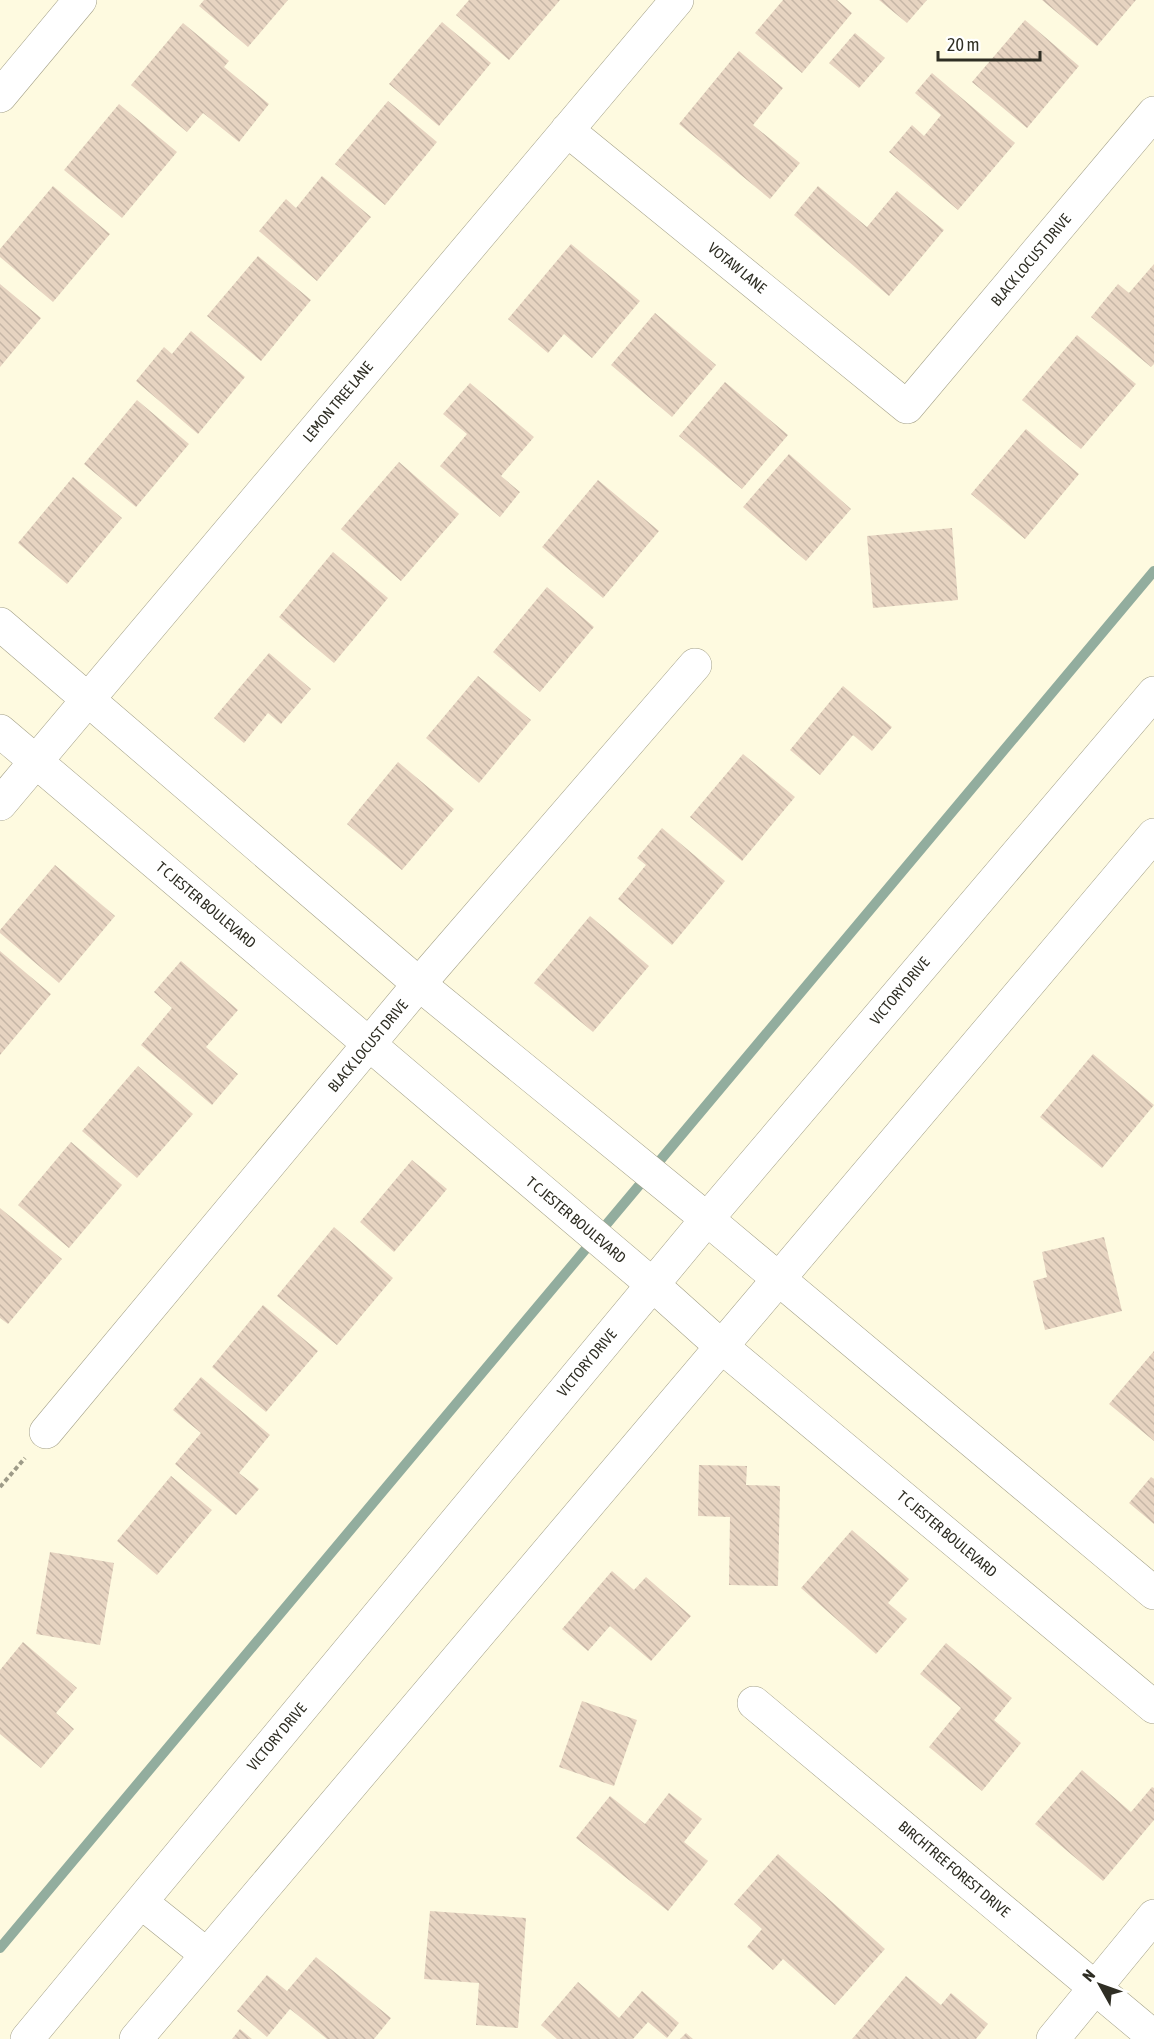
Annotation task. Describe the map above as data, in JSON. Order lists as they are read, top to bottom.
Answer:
{
  "streets": {
    "street": [
      "BLACK LOCUST DRIVE",
      "VOTAW LANE",
      "LEMON TREE LANE",
      "T C JESTER BOULEVARD",
      "VICTORY DRIVE",
      "BIRCHTREE FOREST DRIVE"
    ]
  },
  "crossings": [
    ["BLACK LOCUST DRIVE", "VOTAW LANE"],
    ["BLACK LOCUST DRIVE", "T C JESTER BOULEVARD"],
    ["VOTAW LANE", "LEMON TREE LANE"],
    ["LEMON TREE LANE", "T C JESTER BOULEVARD"],
    ["T C JESTER BOULEVARD", "VICTORY DRIVE"]
  ],
  "scale_bar": "20 m",
  "north": "top left"
}
